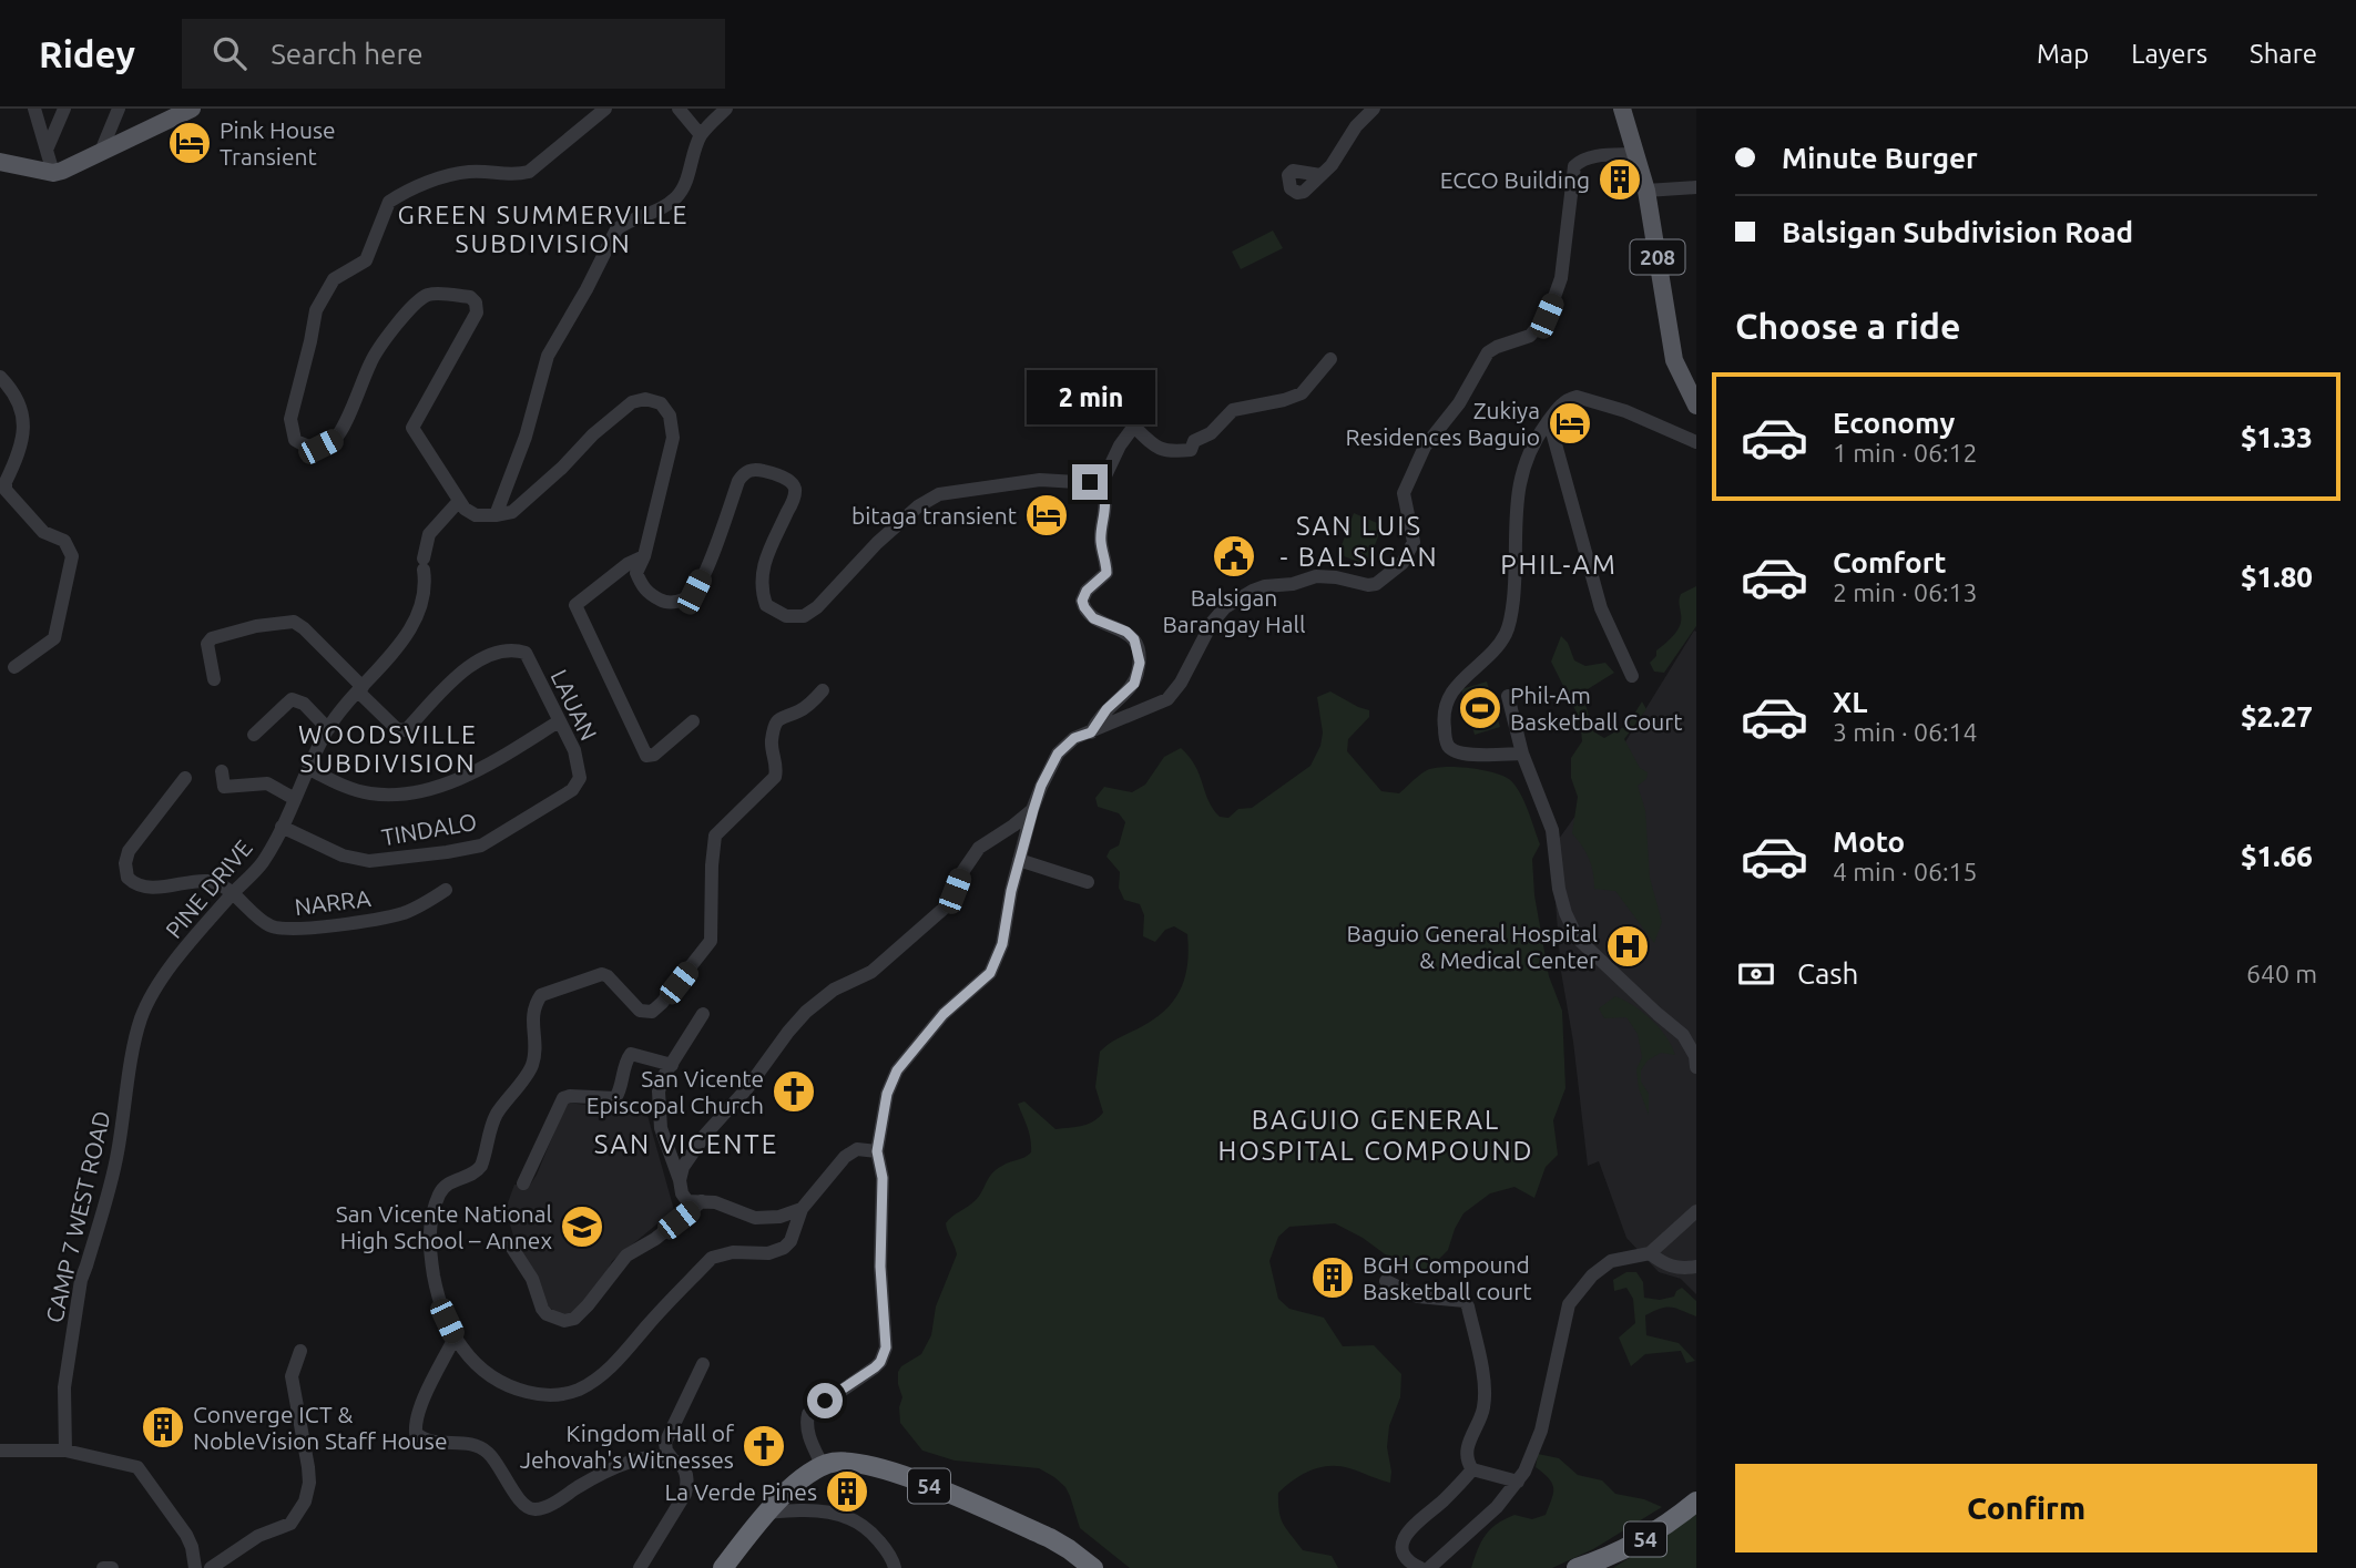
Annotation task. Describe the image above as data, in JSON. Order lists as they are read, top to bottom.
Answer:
{
  "streets": {
    "highway": ["54"],
    "main road": ["208"],
    "street": [
      "LAUAN",
      "TINDALO",
      "PINE DRIVE",
      "NARRA",
      "CAMP 7 WEST ROAD"
    ]
  },
  "crossings": [
    ["LAUAN", "TINDALO"],
    ["LAUAN", "PINE DRIVE"],
    ["TINDALO", "PINE DRIVE"],
    ["PINE DRIVE", "NARRA"],
    ["PINE DRIVE", "CAMP 7 WEST ROAD"]
  ],
  "districts": [
    "GREEN SUMMERVILLE SUBDIVISION",
    "SAN LUIS - BALSIGAN",
    "PHIL-AM",
    "WOODSVILLE SUBDIVISION",
    "BAGUIO GENERAL HOSPITAL COMPOUND",
    "SAN VICENTE"
  ],
  "places": {
    "hotel": ["Pink House Transient", "Zukiya Residences Baguio", "bitaga transient"],
    "building": [
      "ECCO Building",
      "BGH Compound Basketball court",
      "Converge ICT & NobleVision Staff House",
      "La Verde Pines"
    ],
    "public building": ["Balsigan Barangay Hall"],
    "sports": ["Phil-Am Basketball Court"],
    "hospital": ["Baguio General Hospital & Medical Center"],
    "church": ["San Vicente Episcopal Church", "Kingdom Hall of Jehovah's Witnesses"],
    "school or university": ["San Vicente National High School – Annex"]
  },
  "page": {
    "header": "Ridey",
    "search": "Search here",
    "nav": ["Map", "Layers", "Share"],
    "banner": ["Minute Burger", "Balsigan Subdivision Road"],
    "heading": "Choose a ride",
    "bubble": "2 min",
    "list": [
      {
        "name": "Economy",
        "note": "1 min · 06:12",
        "value": "$1.33"
      },
      {
        "name": "Comfort",
        "note": "2 min · 06:13",
        "value": "$1.80"
      },
      {
        "name": "XL",
        "note": "3 min · 06:14",
        "value": "$2.27"
      },
      {
        "name": "Moto",
        "note": "4 min · 06:15",
        "value": "$1.66"
      }
    ],
    "pay": ["Cash", "640 m"],
    "buttons": "Confirm"
  }
}
